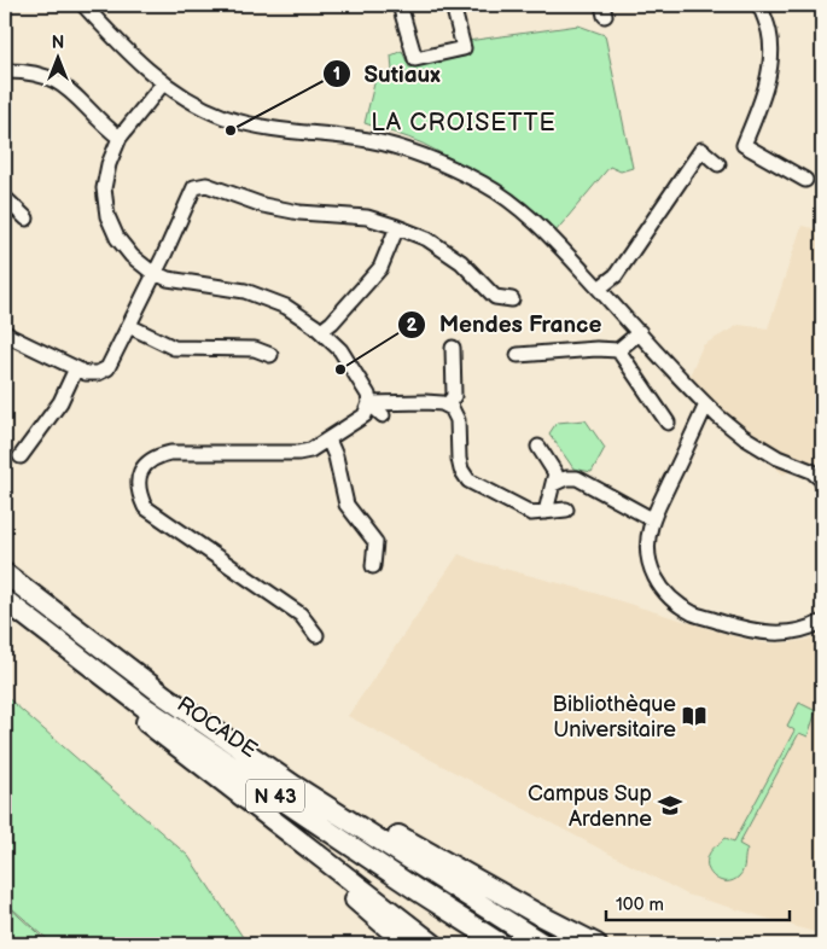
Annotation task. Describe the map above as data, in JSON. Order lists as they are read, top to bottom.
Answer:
{
  "streets": {
    "highway": ["ROCADE", "N 43"]
  },
  "districts": ["LA CROISETTE"],
  "places": {
    "other": ["Sutiaux", "Mendes France"],
    "library": ["Bibliothèque Universitaire"],
    "school or university": ["Campus Sup Ardenne"]
  },
  "scale_bar": "100 m",
  "north": "top"
}
